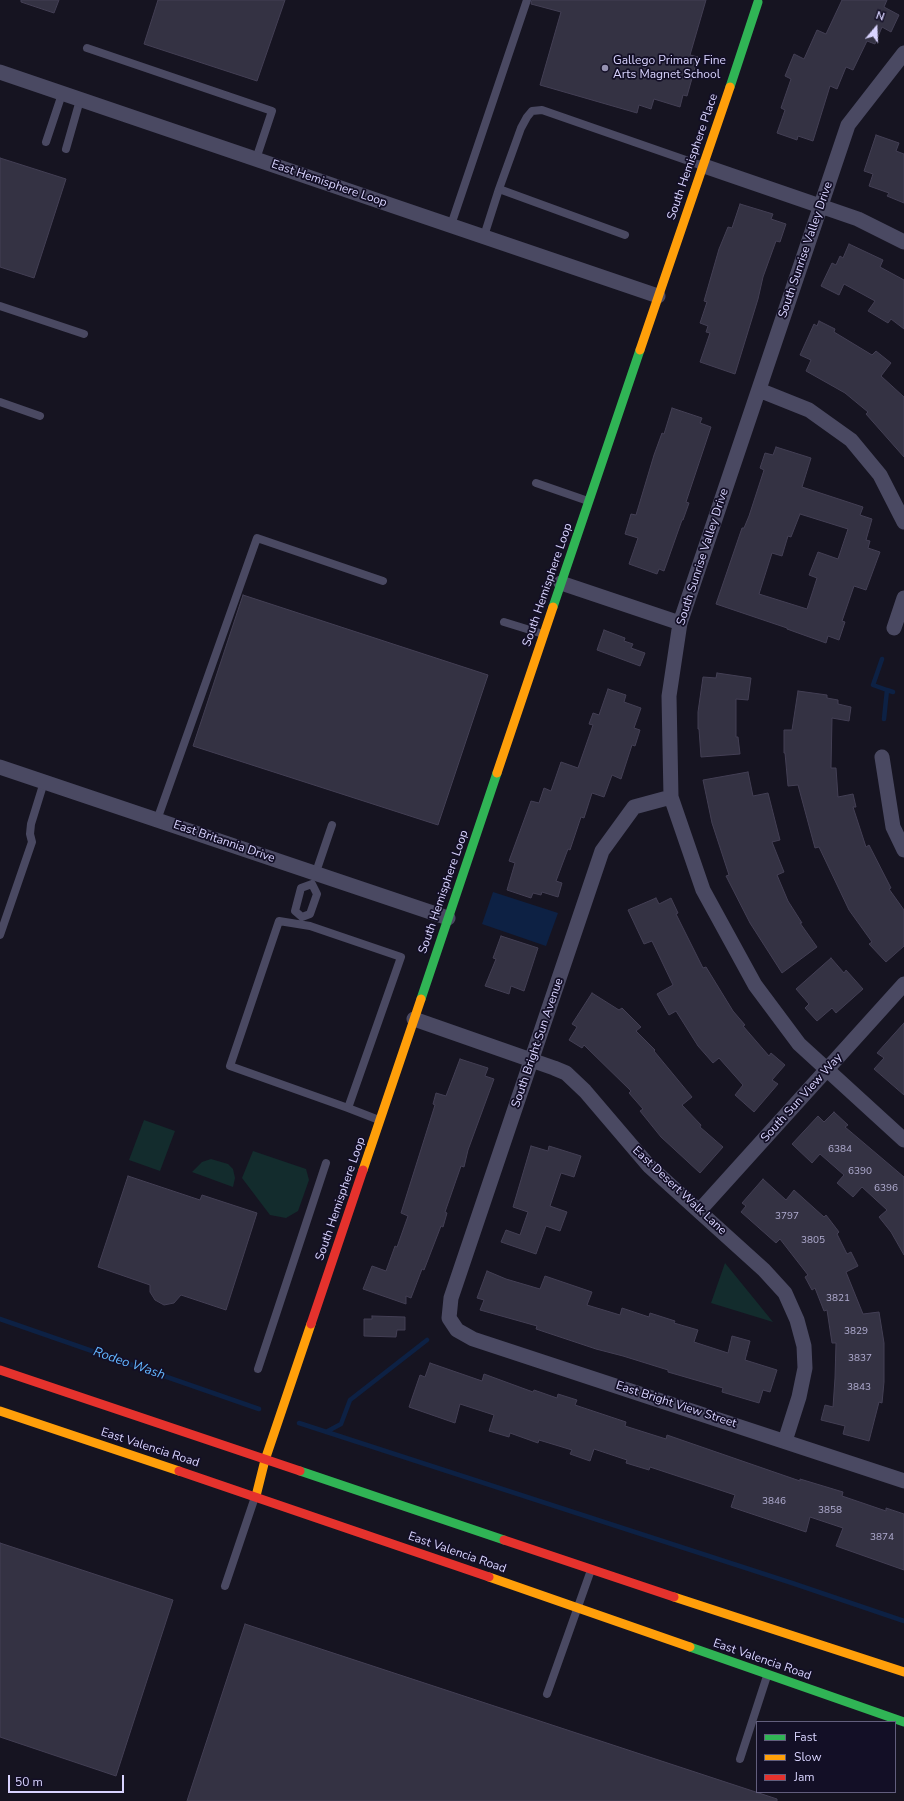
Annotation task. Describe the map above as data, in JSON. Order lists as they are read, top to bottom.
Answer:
{
  "streets": {
    "main road": ["South Hemisphere Place", "South Hemisphere Loop", "East Valencia Road"],
    "street": [
      "East Hemisphere Loop",
      "South Sunrise Valley Drive",
      "East Britannia Drive",
      "South Bright Sun Avenue",
      "South Sun View Way",
      "East Desert Walk Lane",
      "East Bright View Street"
    ]
  },
  "crossings": [
    ["South Hemisphere Place", "East Hemisphere Loop"],
    ["South Hemisphere Place", "South Hemisphere Loop"],
    ["East Hemisphere Loop", "South Hemisphere Loop"],
    ["South Sunrise Valley Drive", "South Bright Sun Avenue"],
    ["South Sunrise Valley Drive", "South Sun View Way"],
    ["South Hemisphere Loop", "East Britannia Drive"],
    ["South Hemisphere Loop", "East Desert Walk Lane"],
    ["South Hemisphere Loop", "East Valencia Road"],
    ["South Bright Sun Avenue", "East Desert Walk Lane"],
    ["South Bright Sun Avenue", "East Bright View Street"],
    ["South Sun View Way", "East Desert Walk Lane"],
    ["East Desert Walk Lane", "East Bright View Street"]
  ],
  "water": ["Rodeo Wash"],
  "places": ["Gallego Primary Fine Arts Magnet School"],
  "house_numbers": [
    "6384",
    "6390",
    "6396",
    "3797",
    "3805",
    "3821",
    "3829",
    "3837",
    "3843",
    "3846",
    "3858",
    "3874"
  ],
  "legend": ["Fast", "Slow", "Jam"],
  "scale_bar": "50 m",
  "north": "top"
}
